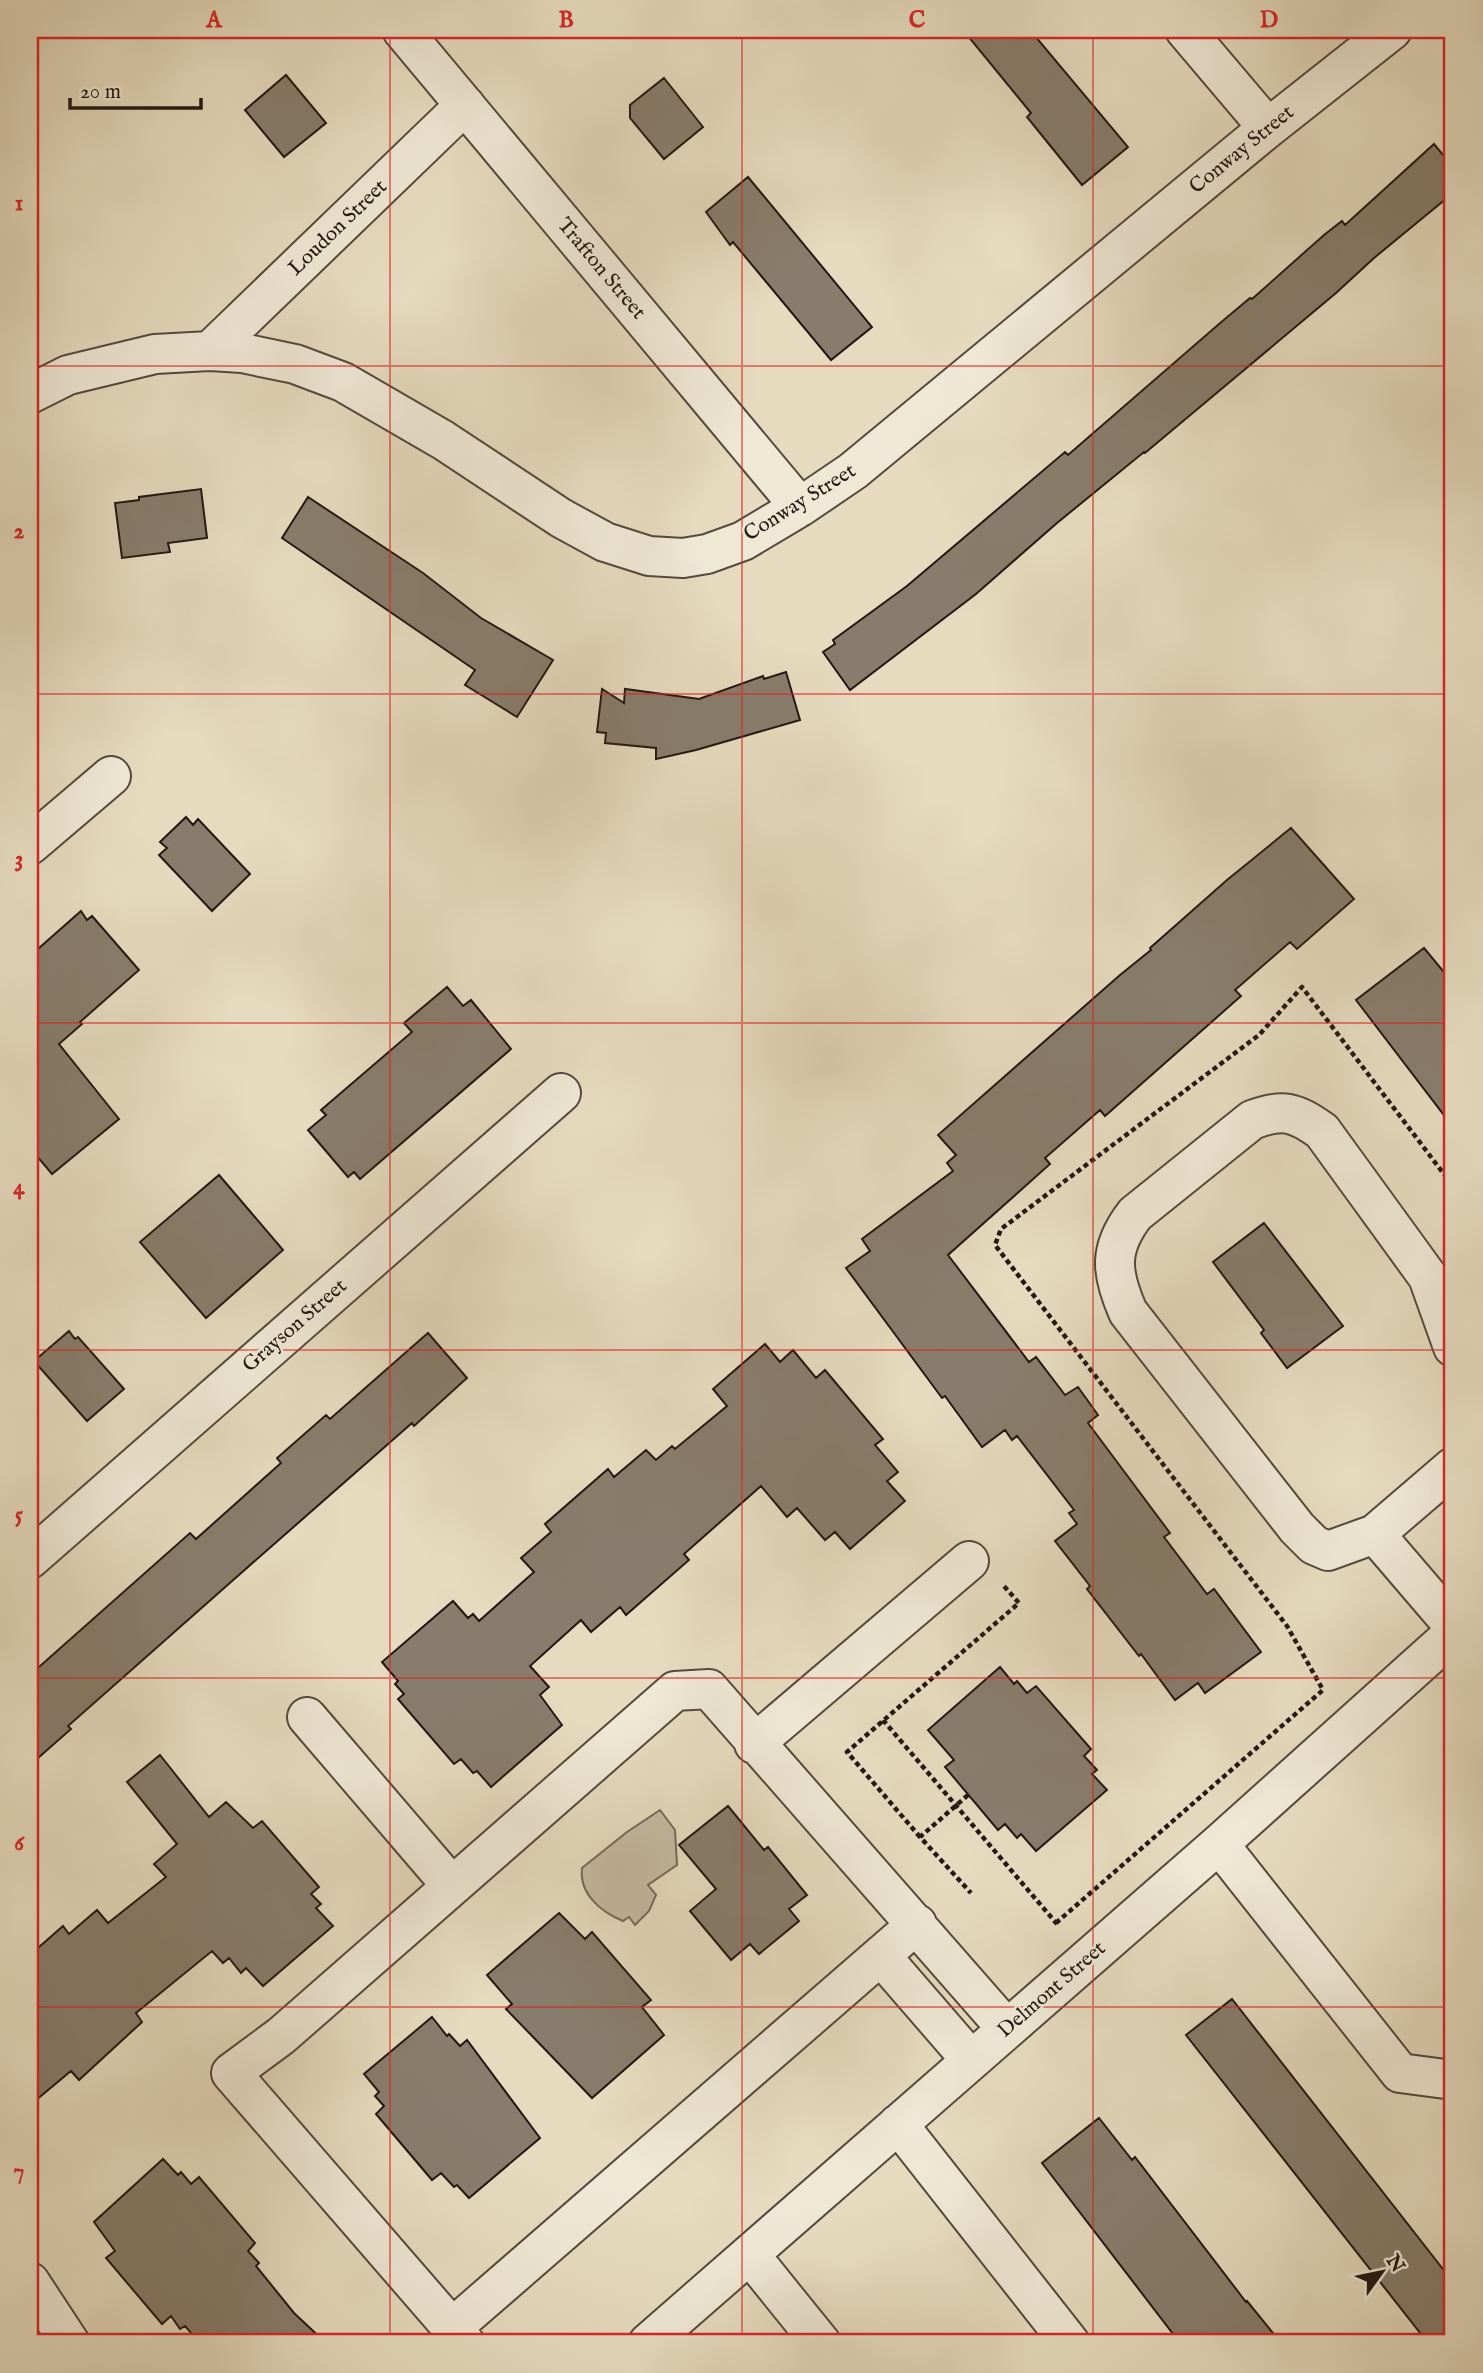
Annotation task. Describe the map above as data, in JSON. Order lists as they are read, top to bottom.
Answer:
{
  "streets": {
    "street": [
      "Conway Street",
      "Loudon Street",
      "Trafton Street",
      "Grayson Street",
      "Delmont Street"
    ]
  },
  "crossings": [
    ["Conway Street", "Loudon Street"],
    ["Conway Street", "Trafton Street"],
    ["Loudon Street", "Trafton Street"]
  ],
  "scale_bar": "20 m",
  "north": "top right",
  "grid": {
    "columns": [
      "A",
      "B",
      "C",
      "D"
    ],
    "rows": [
      "1",
      "2",
      "3",
      "4",
      "5",
      "6",
      "7"
    ]
  }
}
